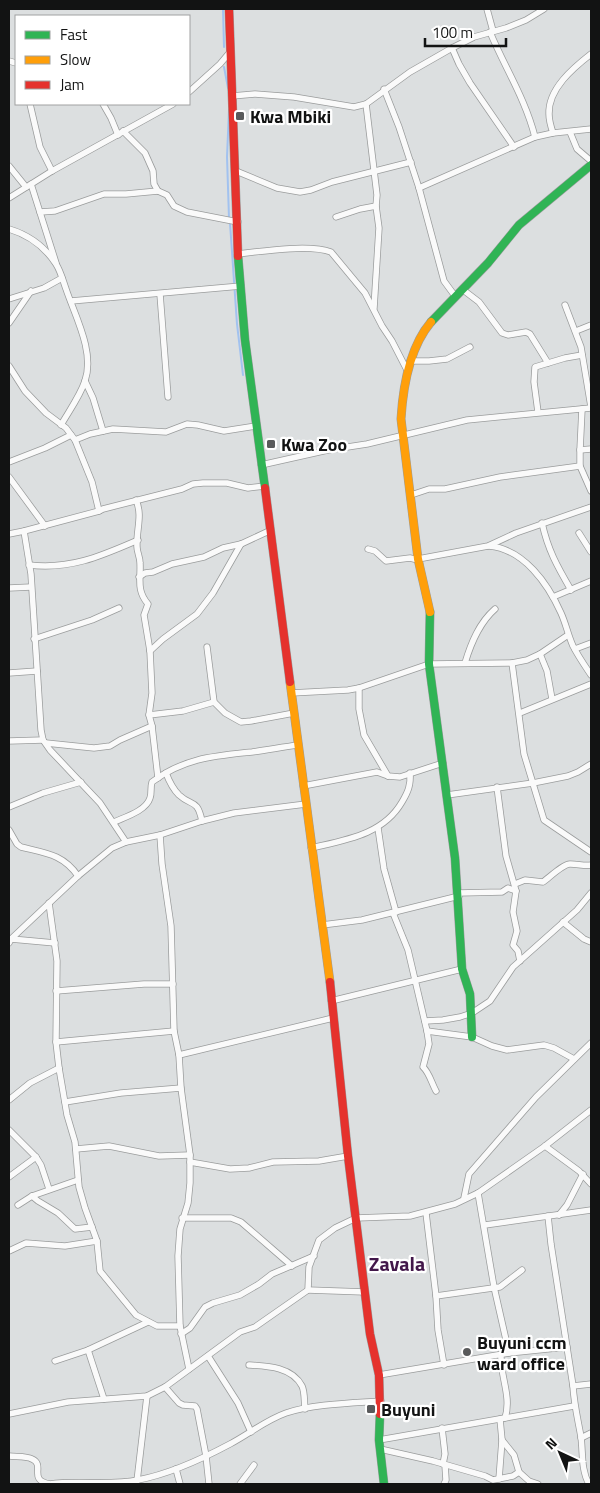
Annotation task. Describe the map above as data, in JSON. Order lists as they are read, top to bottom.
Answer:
{
  "districts": ["Zavala"],
  "places": {
    "transit": ["Kwa Mbiki", "Kwa Zoo", "Buyuni"],
    "other": ["Buyuni ccm ward office"]
  },
  "legend": ["Fast", "Slow", "Jam"],
  "scale_bar": "100 m",
  "north": "top left"
}
